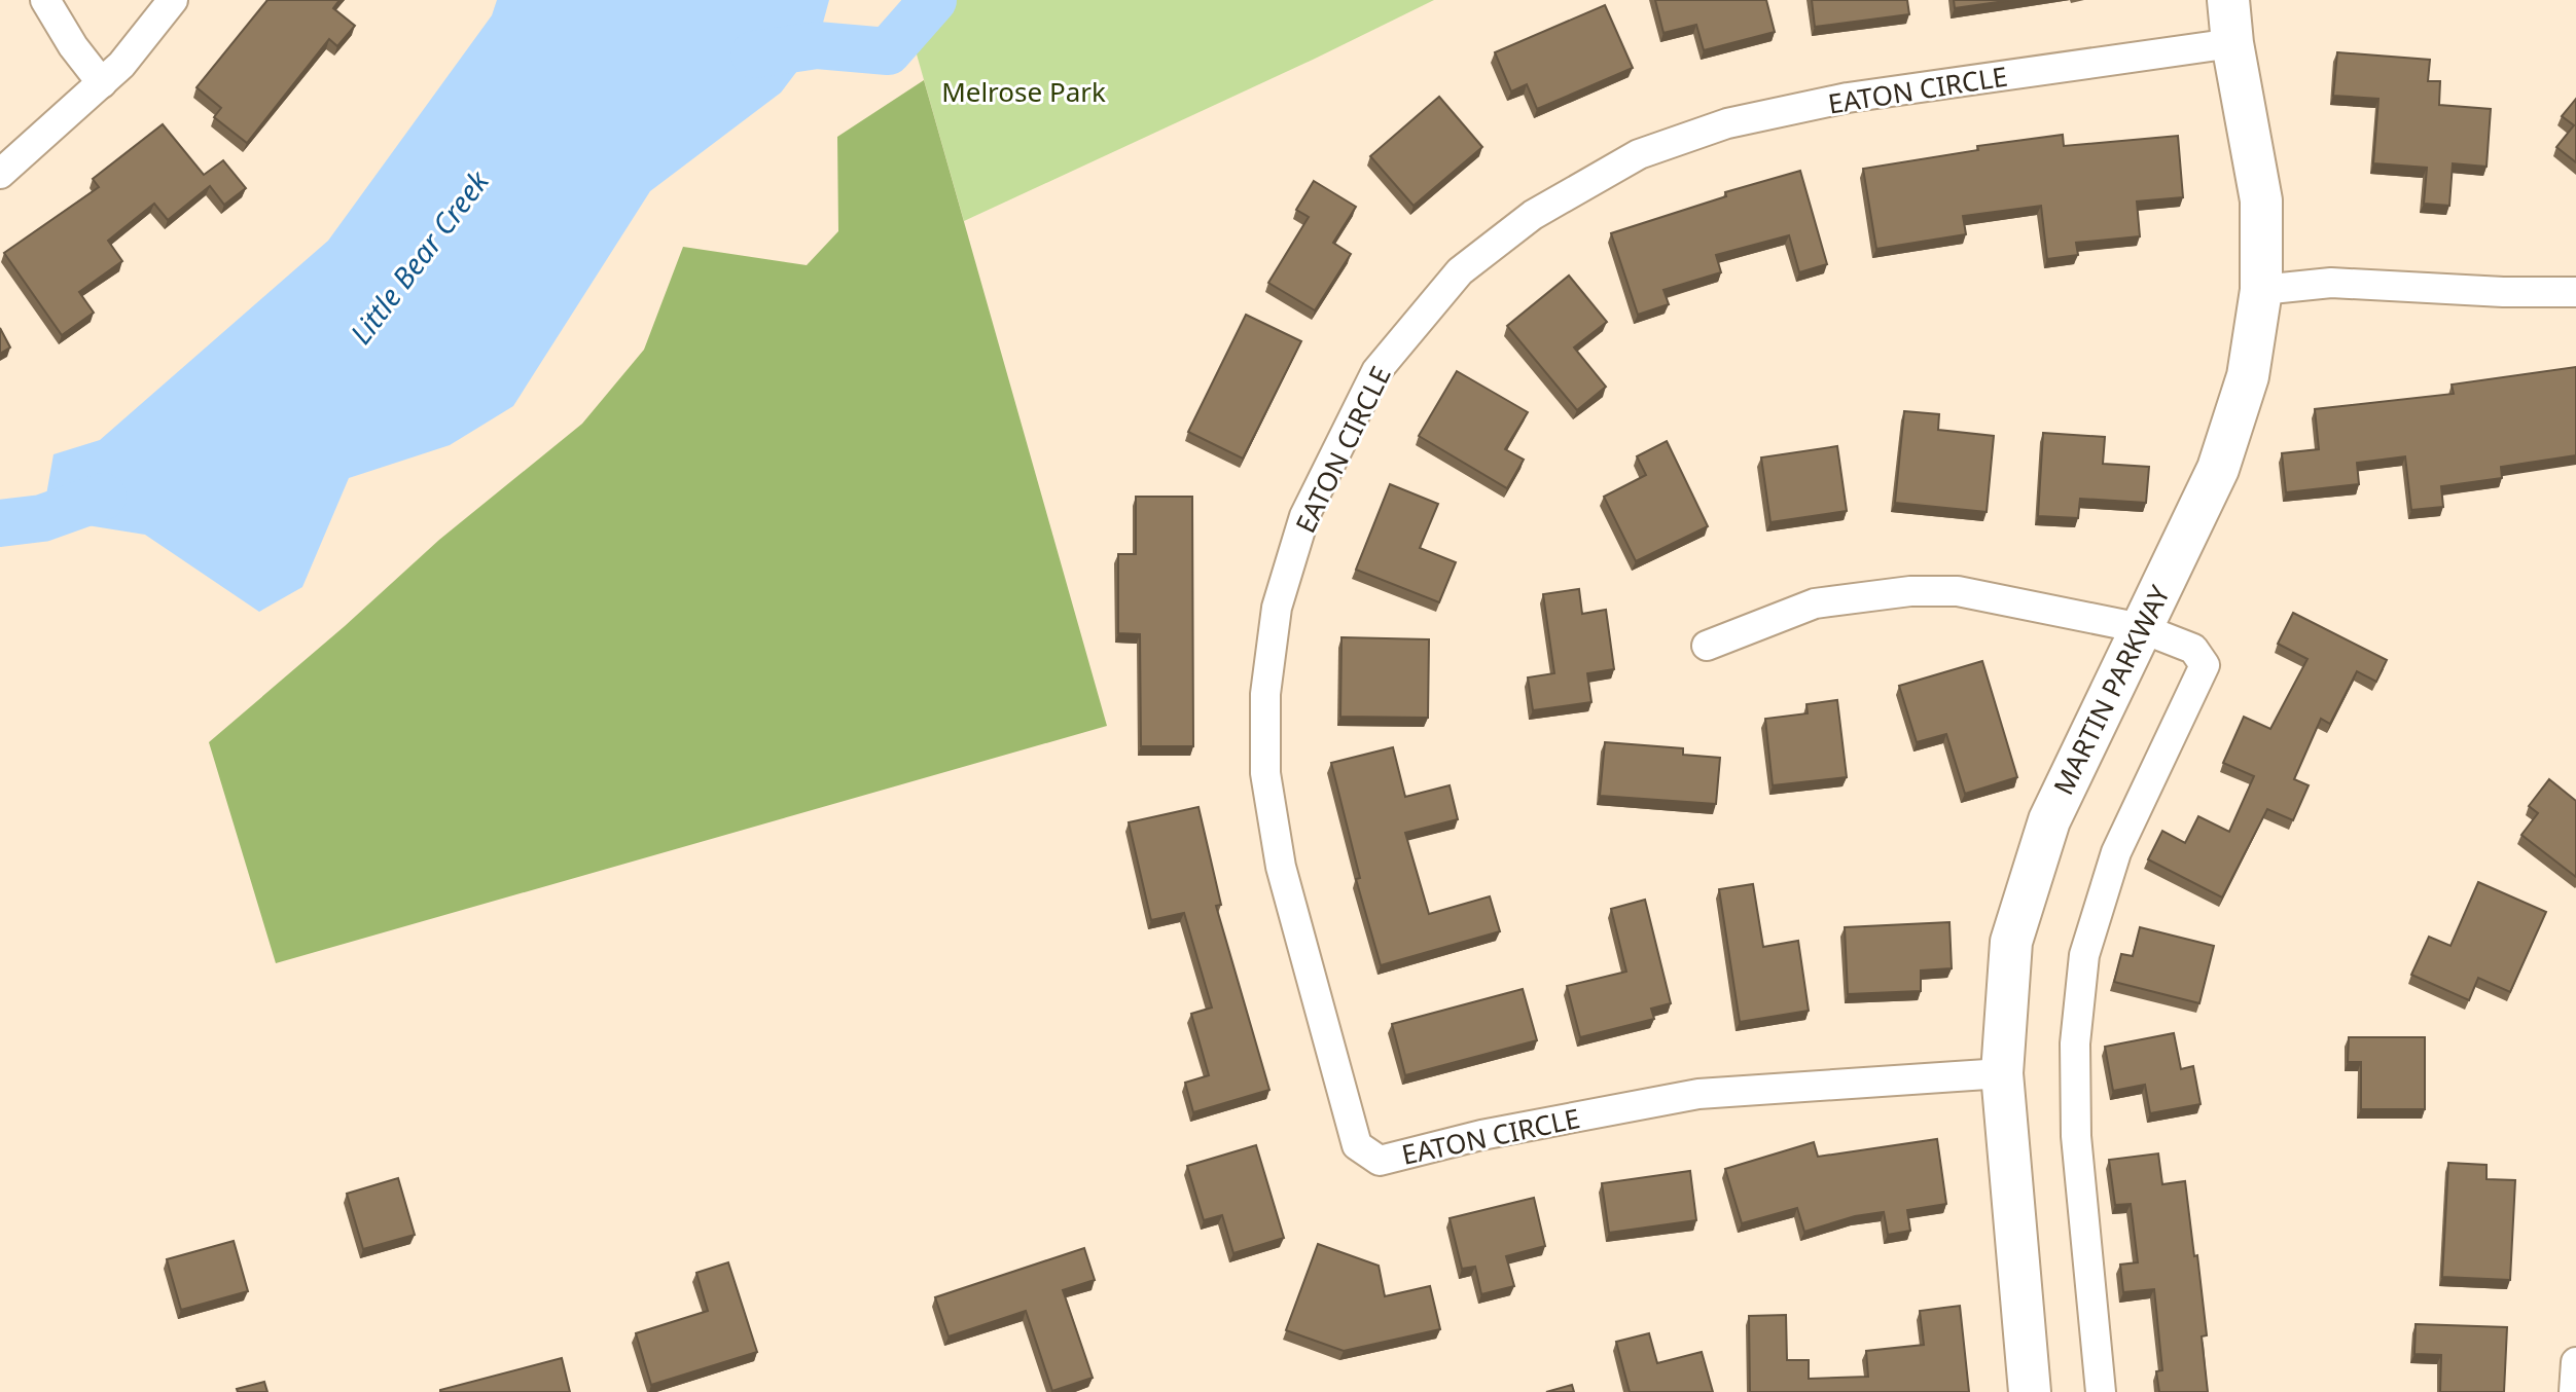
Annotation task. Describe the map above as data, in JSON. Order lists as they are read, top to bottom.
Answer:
{
  "streets": {
    "street": ["EATON CIRCLE", "MARTIN PARKWAY"]
  },
  "crossings": [
    ["EATON CIRCLE", "MARTIN PARKWAY"]
  ],
  "water": ["Little Bear Creek"],
  "parks": ["Melrose Park"]
}
